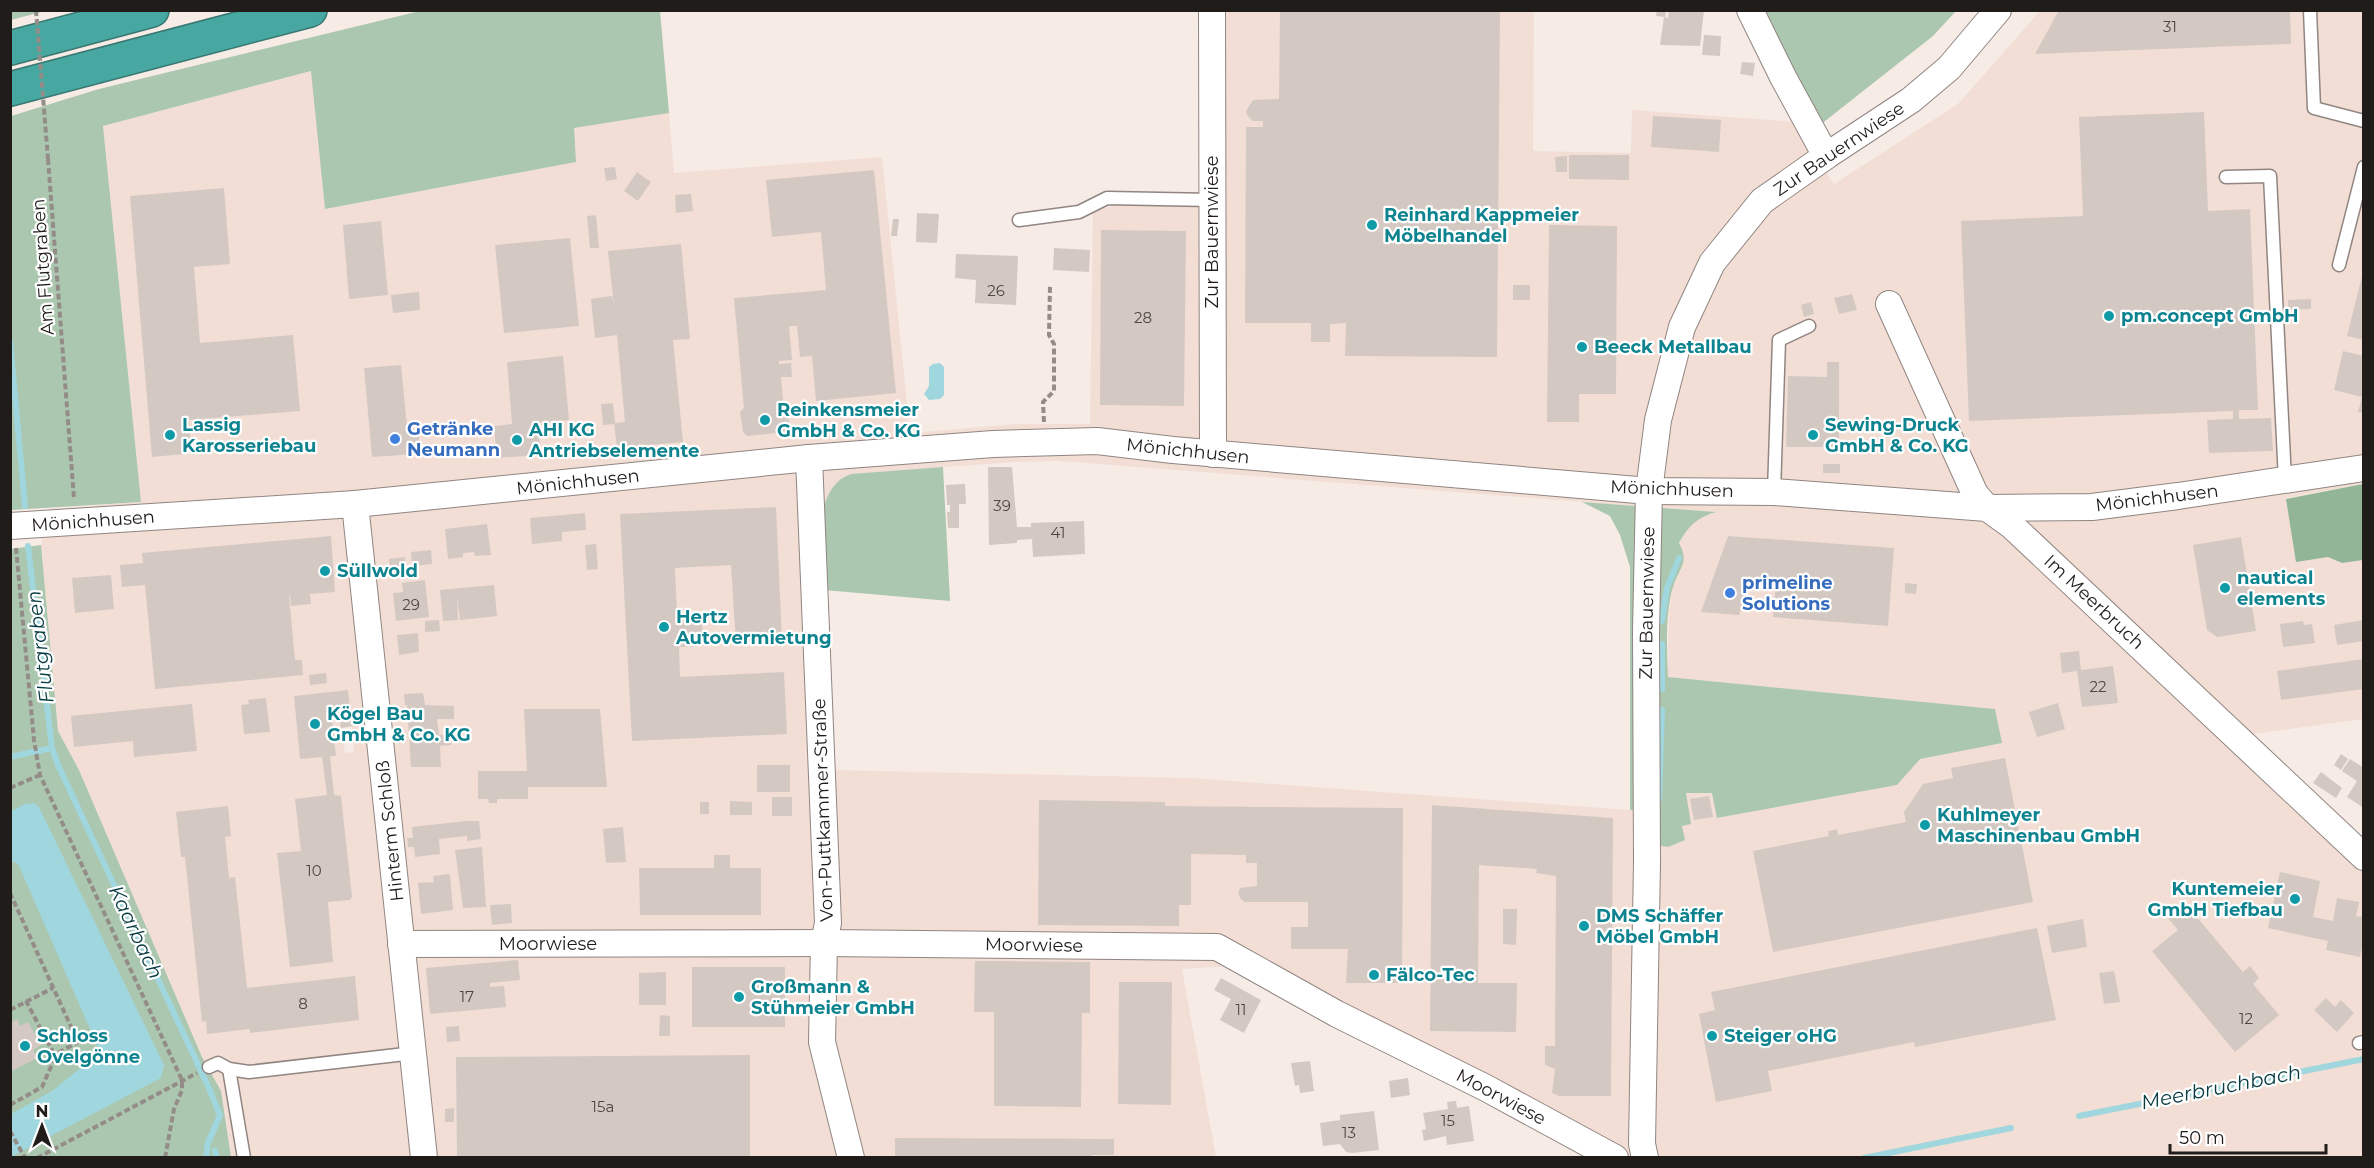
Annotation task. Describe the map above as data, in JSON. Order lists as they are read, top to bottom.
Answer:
{
  "streets": {
    "street": [
      "Zur Bauernwiese",
      "Mönichhusen",
      "Im Meerbruch",
      "Von-Puttkammer-Straße",
      "Hinterm Schloß",
      "Moorwiese"
    ],
    "path": ["Am Flutgraben"]
  },
  "crossings": [
    ["Zur Bauernwiese", "Mönichhusen"],
    ["Am Flutgraben", "Mönichhusen"],
    ["Mönichhusen", "Im Meerbruch"],
    ["Mönichhusen", "Von-Puttkammer-Straße"],
    ["Mönichhusen", "Hinterm Schloß"],
    ["Von-Puttkammer-Straße", "Moorwiese"],
    ["Hinterm Schloß", "Moorwiese"]
  ],
  "water": ["Flutgraben", "Kaarbach", "Meerbruchbach"],
  "places": [
    "Reinhard Kappmeier Möbelhandel",
    "pm.concept GmbH",
    "Beeck Metallbau",
    "Reinkensmeier GmbH & Co. KG",
    "Lassig Karosseriebau",
    "Sewing-Druck GmbH & Co. KG",
    "Getränke Neumann",
    "AHI KG Antriebselemente",
    "Süllwold",
    "nautical elements",
    "primeline Solutions",
    "Hertz Autovermietung",
    "Kögel Bau GmbH & Co. KG",
    "Kuhlmeyer Maschinenbau GmbH",
    "Kuntemeier GmbH Tiefbau",
    "DMS Schäffer Möbel GmbH",
    "Fälco-Tec",
    "Großmann & Stühmeier GmbH",
    "Steiger oHG",
    "Schloss Ovelgönne"
  ],
  "house_numbers": [
    "31",
    "26",
    "28",
    "39",
    "41",
    "29",
    "22",
    "10",
    "17",
    "8",
    "11",
    "12",
    "15a",
    "15",
    "13"
  ],
  "scale_bar": "50 m",
  "north": "top"
}
